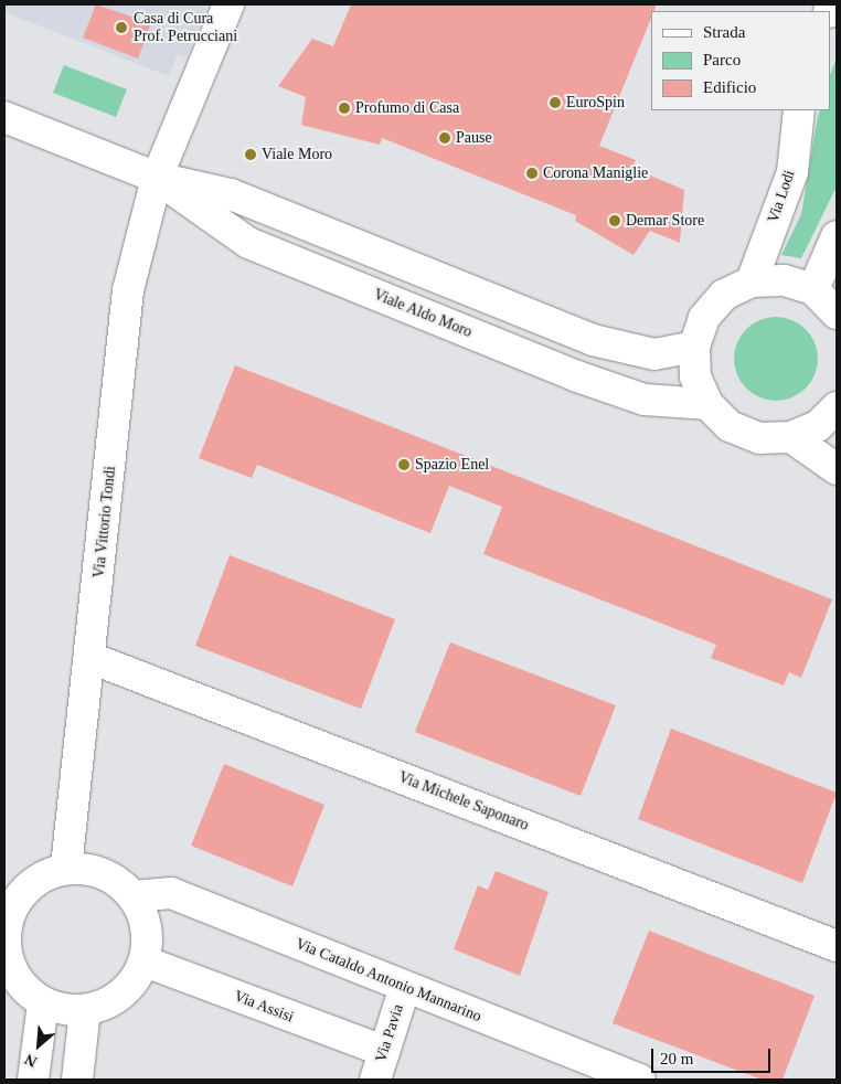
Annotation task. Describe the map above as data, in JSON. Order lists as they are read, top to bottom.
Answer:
{
  "streets": {
    "street": [
      "Via Lodi",
      "Viale Aldo Moro",
      "Via Vittorio Tondi",
      "Via Michele Saponaro",
      "Via Cataldo Antonio Mannarino",
      "Via Assisi",
      "Via Pavia"
    ]
  },
  "crossings": [
    ["Viale Aldo Moro", "Via Vittorio Tondi"],
    ["Via Vittorio Tondi", "Via Michele Saponaro"],
    ["Via Vittorio Tondi", "Via Cataldo Antonio Mannarino"],
    ["Via Vittorio Tondi", "Via Assisi"],
    ["Via Cataldo Antonio Mannarino", "Via Assisi"],
    ["Via Cataldo Antonio Mannarino", "Via Pavia"],
    ["Via Assisi", "Via Pavia"]
  ],
  "places": [
    "Casa di Cura Prof. Petrucciani",
    "EuroSpin",
    "Profumo di Casa",
    "Pause",
    "Viale Moro",
    "Corona Maniglie",
    "Demar Store",
    "Spazio Enel"
  ],
  "legend": ["Strada", "Parco", "Edificio"],
  "scale_bar": "20 m",
  "north": "bottom left"
}
